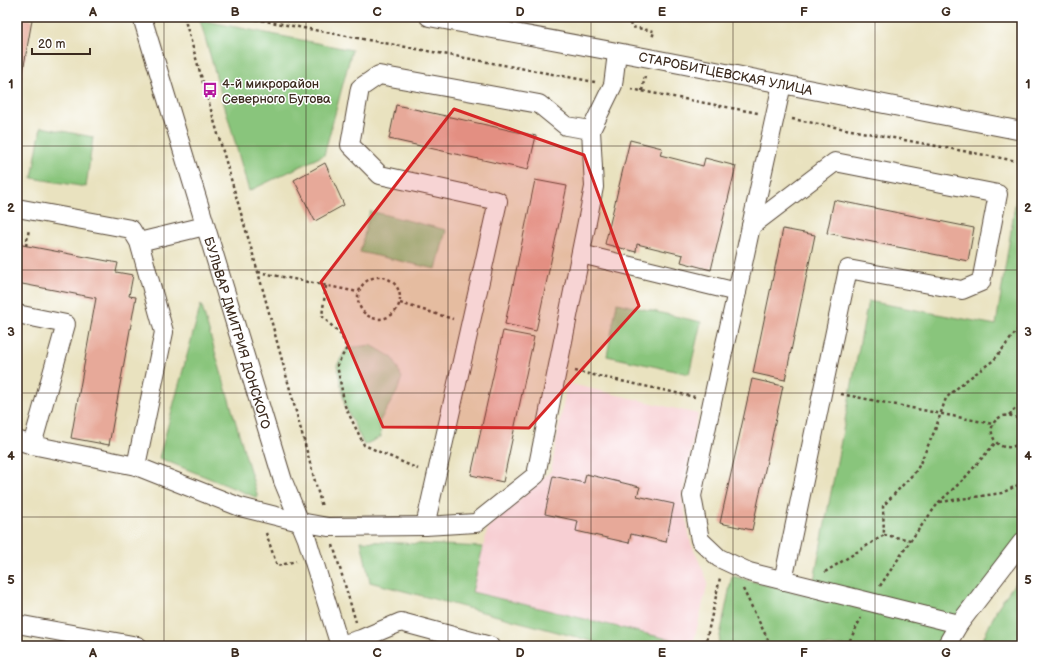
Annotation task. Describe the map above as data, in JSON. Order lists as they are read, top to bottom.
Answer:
{
  "streets": {
    "street": ["СТАРОБИТЦЕВСКАЯ УЛИЦА", "БУЛЬВАР ДМИТРИЯ ДОНСКОГО"]
  },
  "places": {
    "bus stop": ["4-й микрорайон Северного Бутова"]
  },
  "scale_bar": "20 m",
  "grid": {
    "columns": [
      "A",
      "B",
      "C",
      "D",
      "E",
      "F",
      "G"
    ],
    "rows": [
      "1",
      "2",
      "3",
      "4",
      "5"
    ]
  }
}
